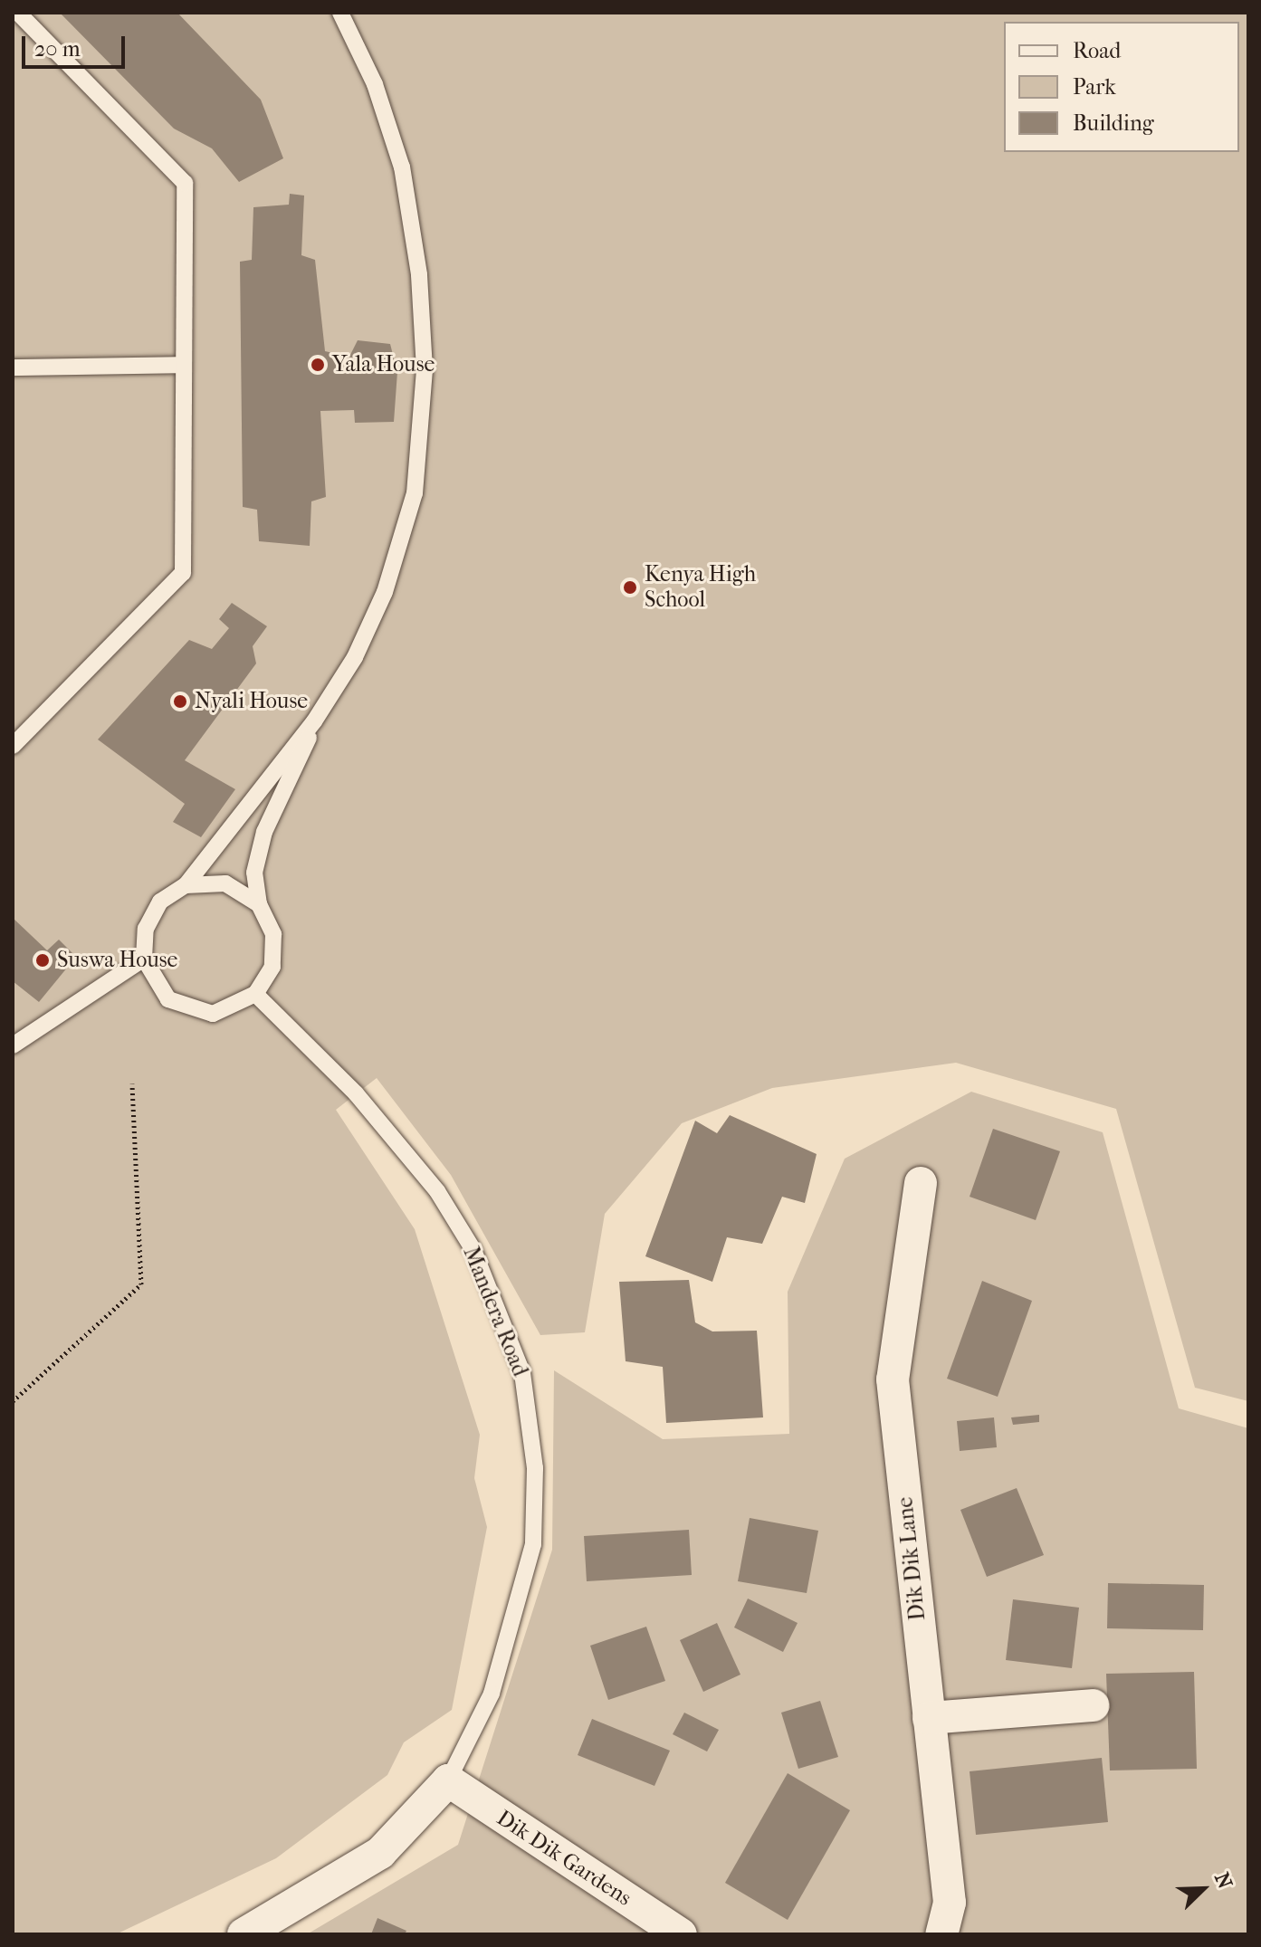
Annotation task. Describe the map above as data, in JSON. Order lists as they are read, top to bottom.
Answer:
{
  "streets": {
    "street": ["Mandera Road", "Dik Dik Lane", "Dik Dik Gardens"]
  },
  "crossings": [
    ["Mandera Road", "Dik Dik Gardens"]
  ],
  "places": [
    "Yala House",
    "Kenya High School",
    "Nyali House",
    "Suswa House"
  ],
  "legend": ["Road", "Park", "Building"],
  "scale_bar": "20 m",
  "north": "top right"
}
